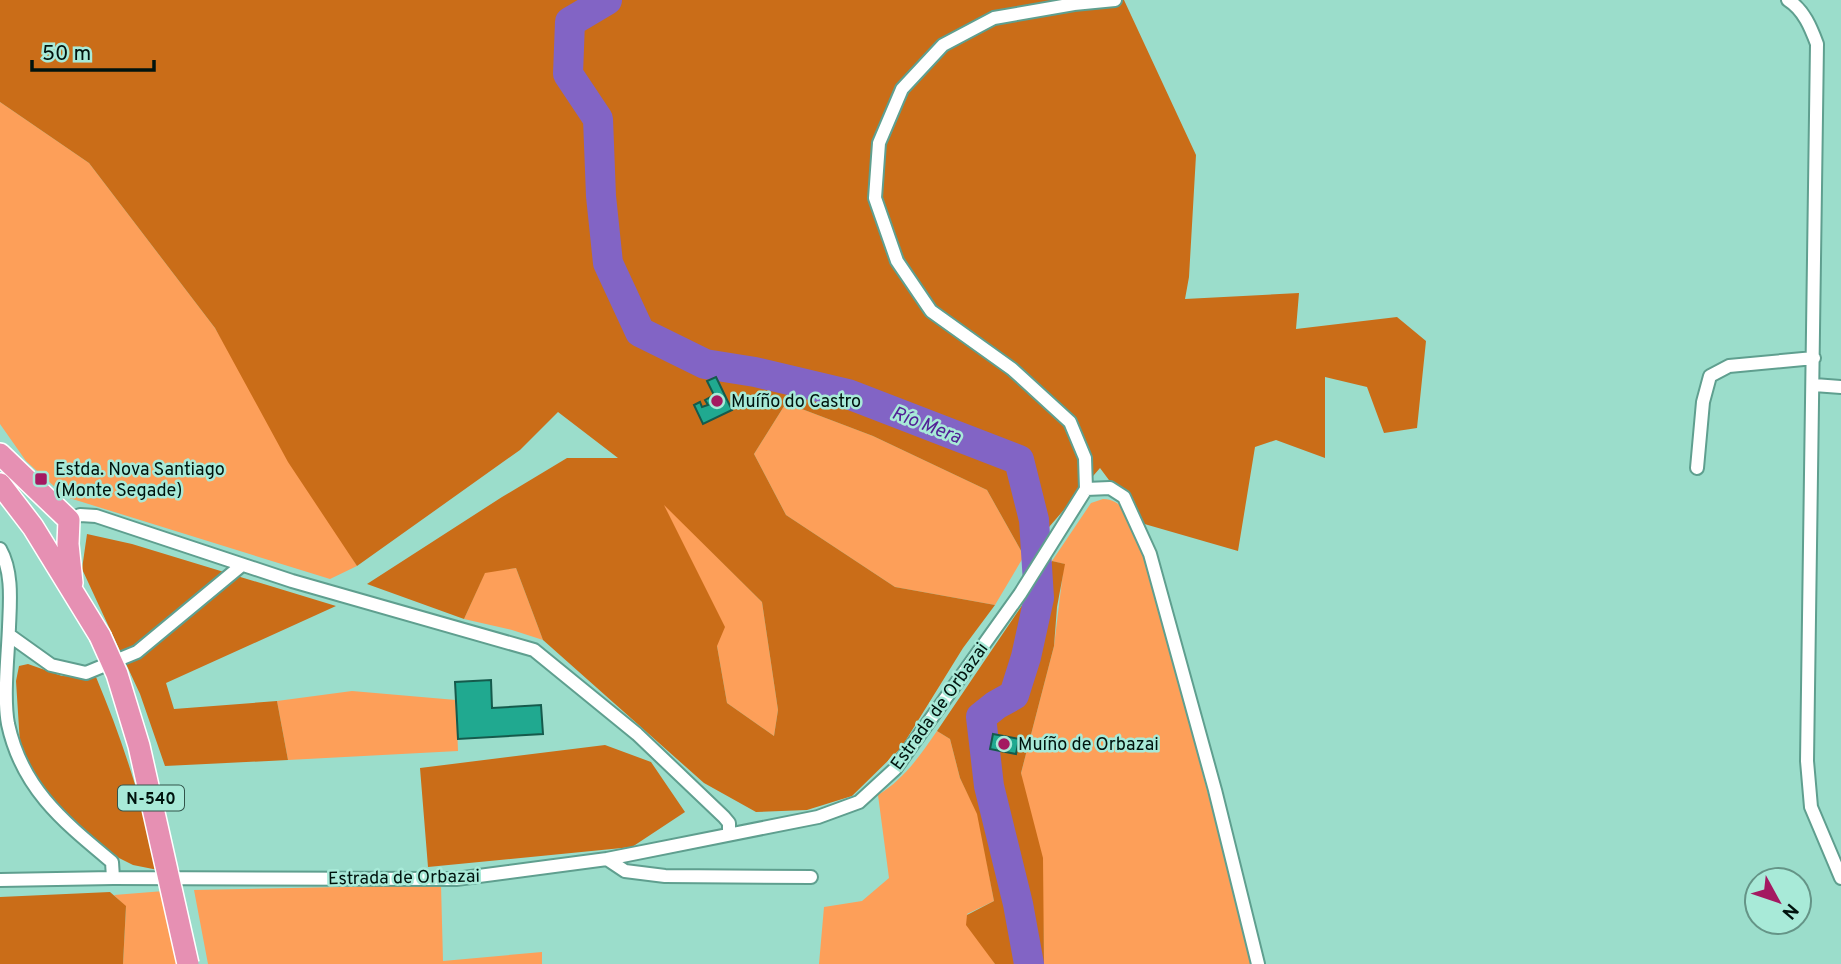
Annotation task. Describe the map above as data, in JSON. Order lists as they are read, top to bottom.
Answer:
{
  "streets": {
    "highway": ["N-540"],
    "street": ["Estrada de Orbazai"]
  },
  "water": ["Río Mera"],
  "places": {
    "other": ["Muíño do Castro", "Muíño de Orbazai"],
    "transit": ["Estda. Nova Santiago (Monte Segade)"]
  },
  "scale_bar": "50 m",
  "north": "bottom right"
}
